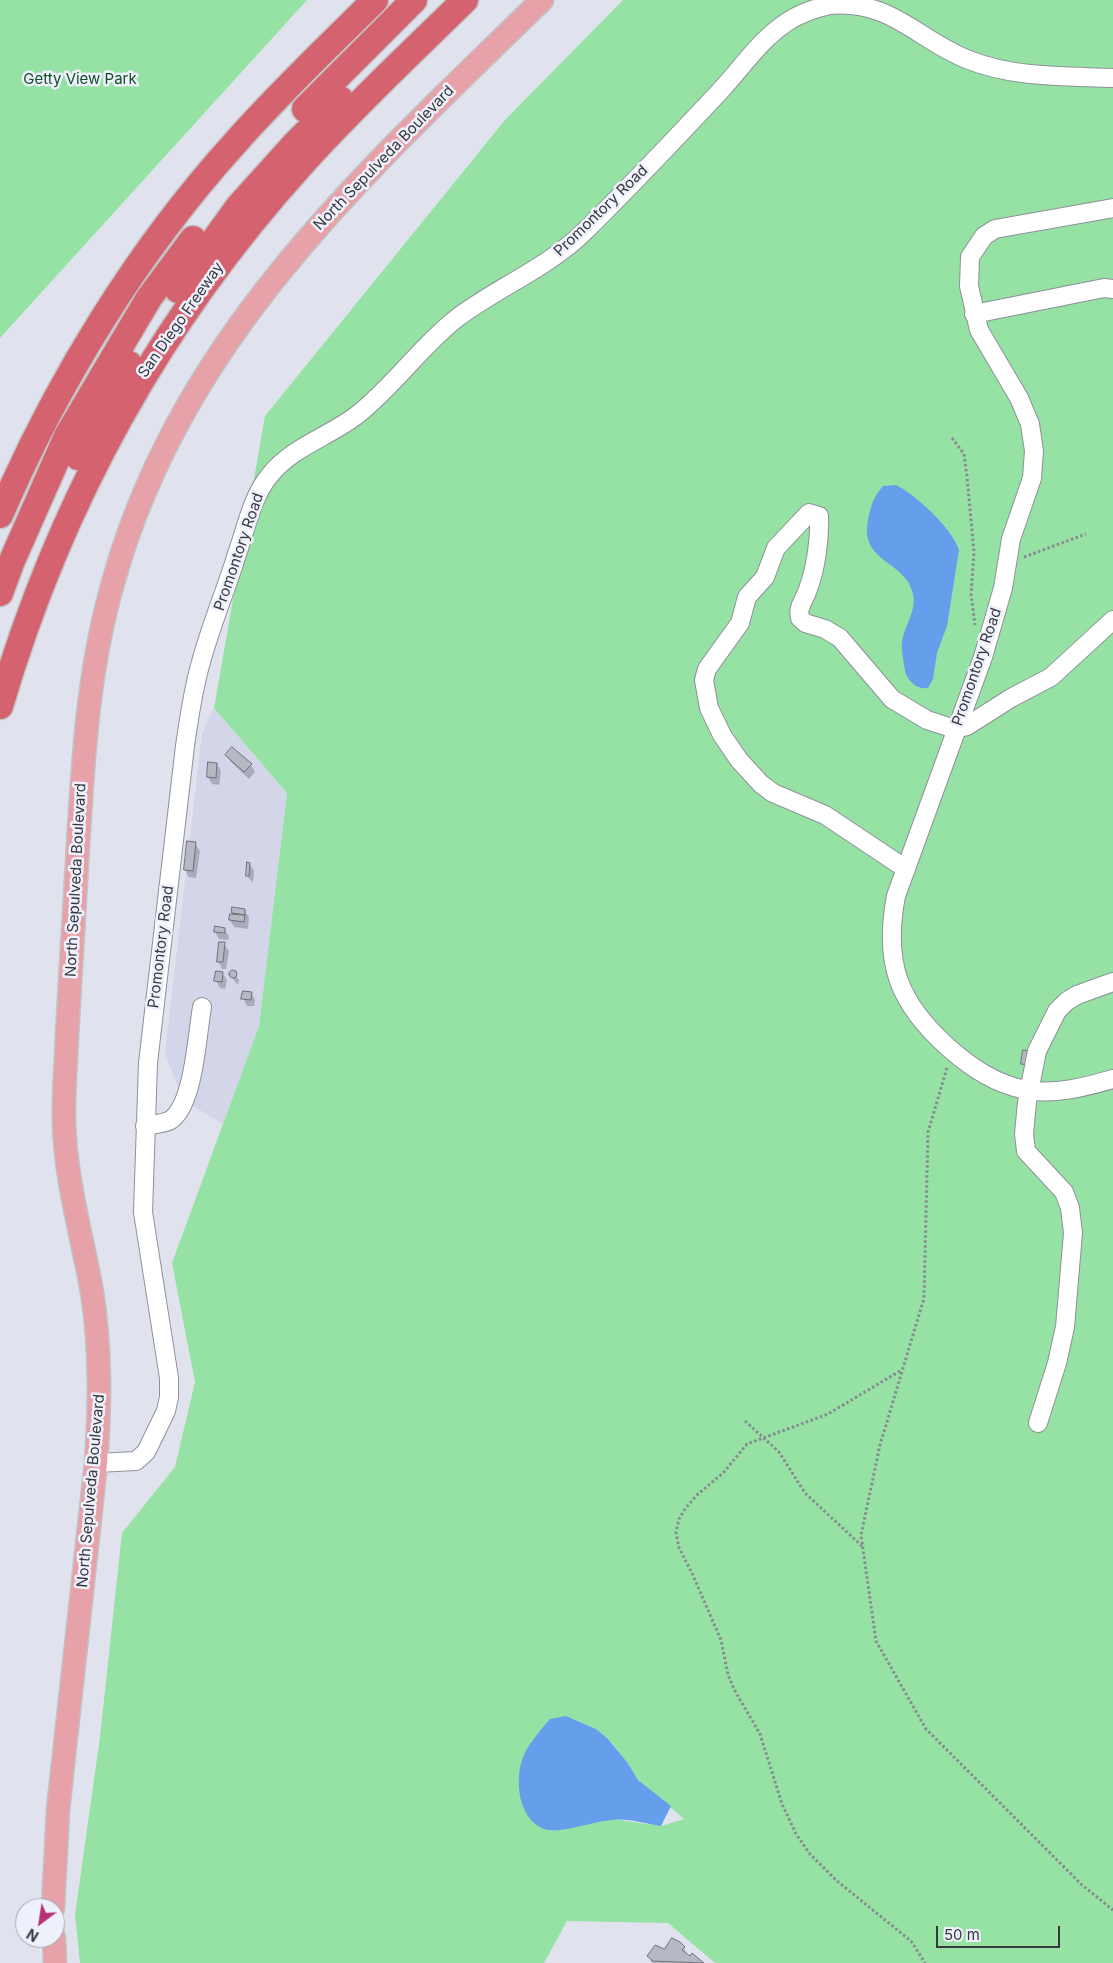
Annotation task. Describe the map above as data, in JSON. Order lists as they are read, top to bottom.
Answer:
{
  "streets": {
    "highway": ["San Diego Freeway"],
    "main road": ["North Sepulveda Boulevard"],
    "street": ["Promontory Road"]
  },
  "crossings": [
    ["North Sepulveda Boulevard", "Promontory Road"]
  ],
  "parks": ["Getty View Park"],
  "scale_bar": "50 m",
  "north": "bottom left"
}
